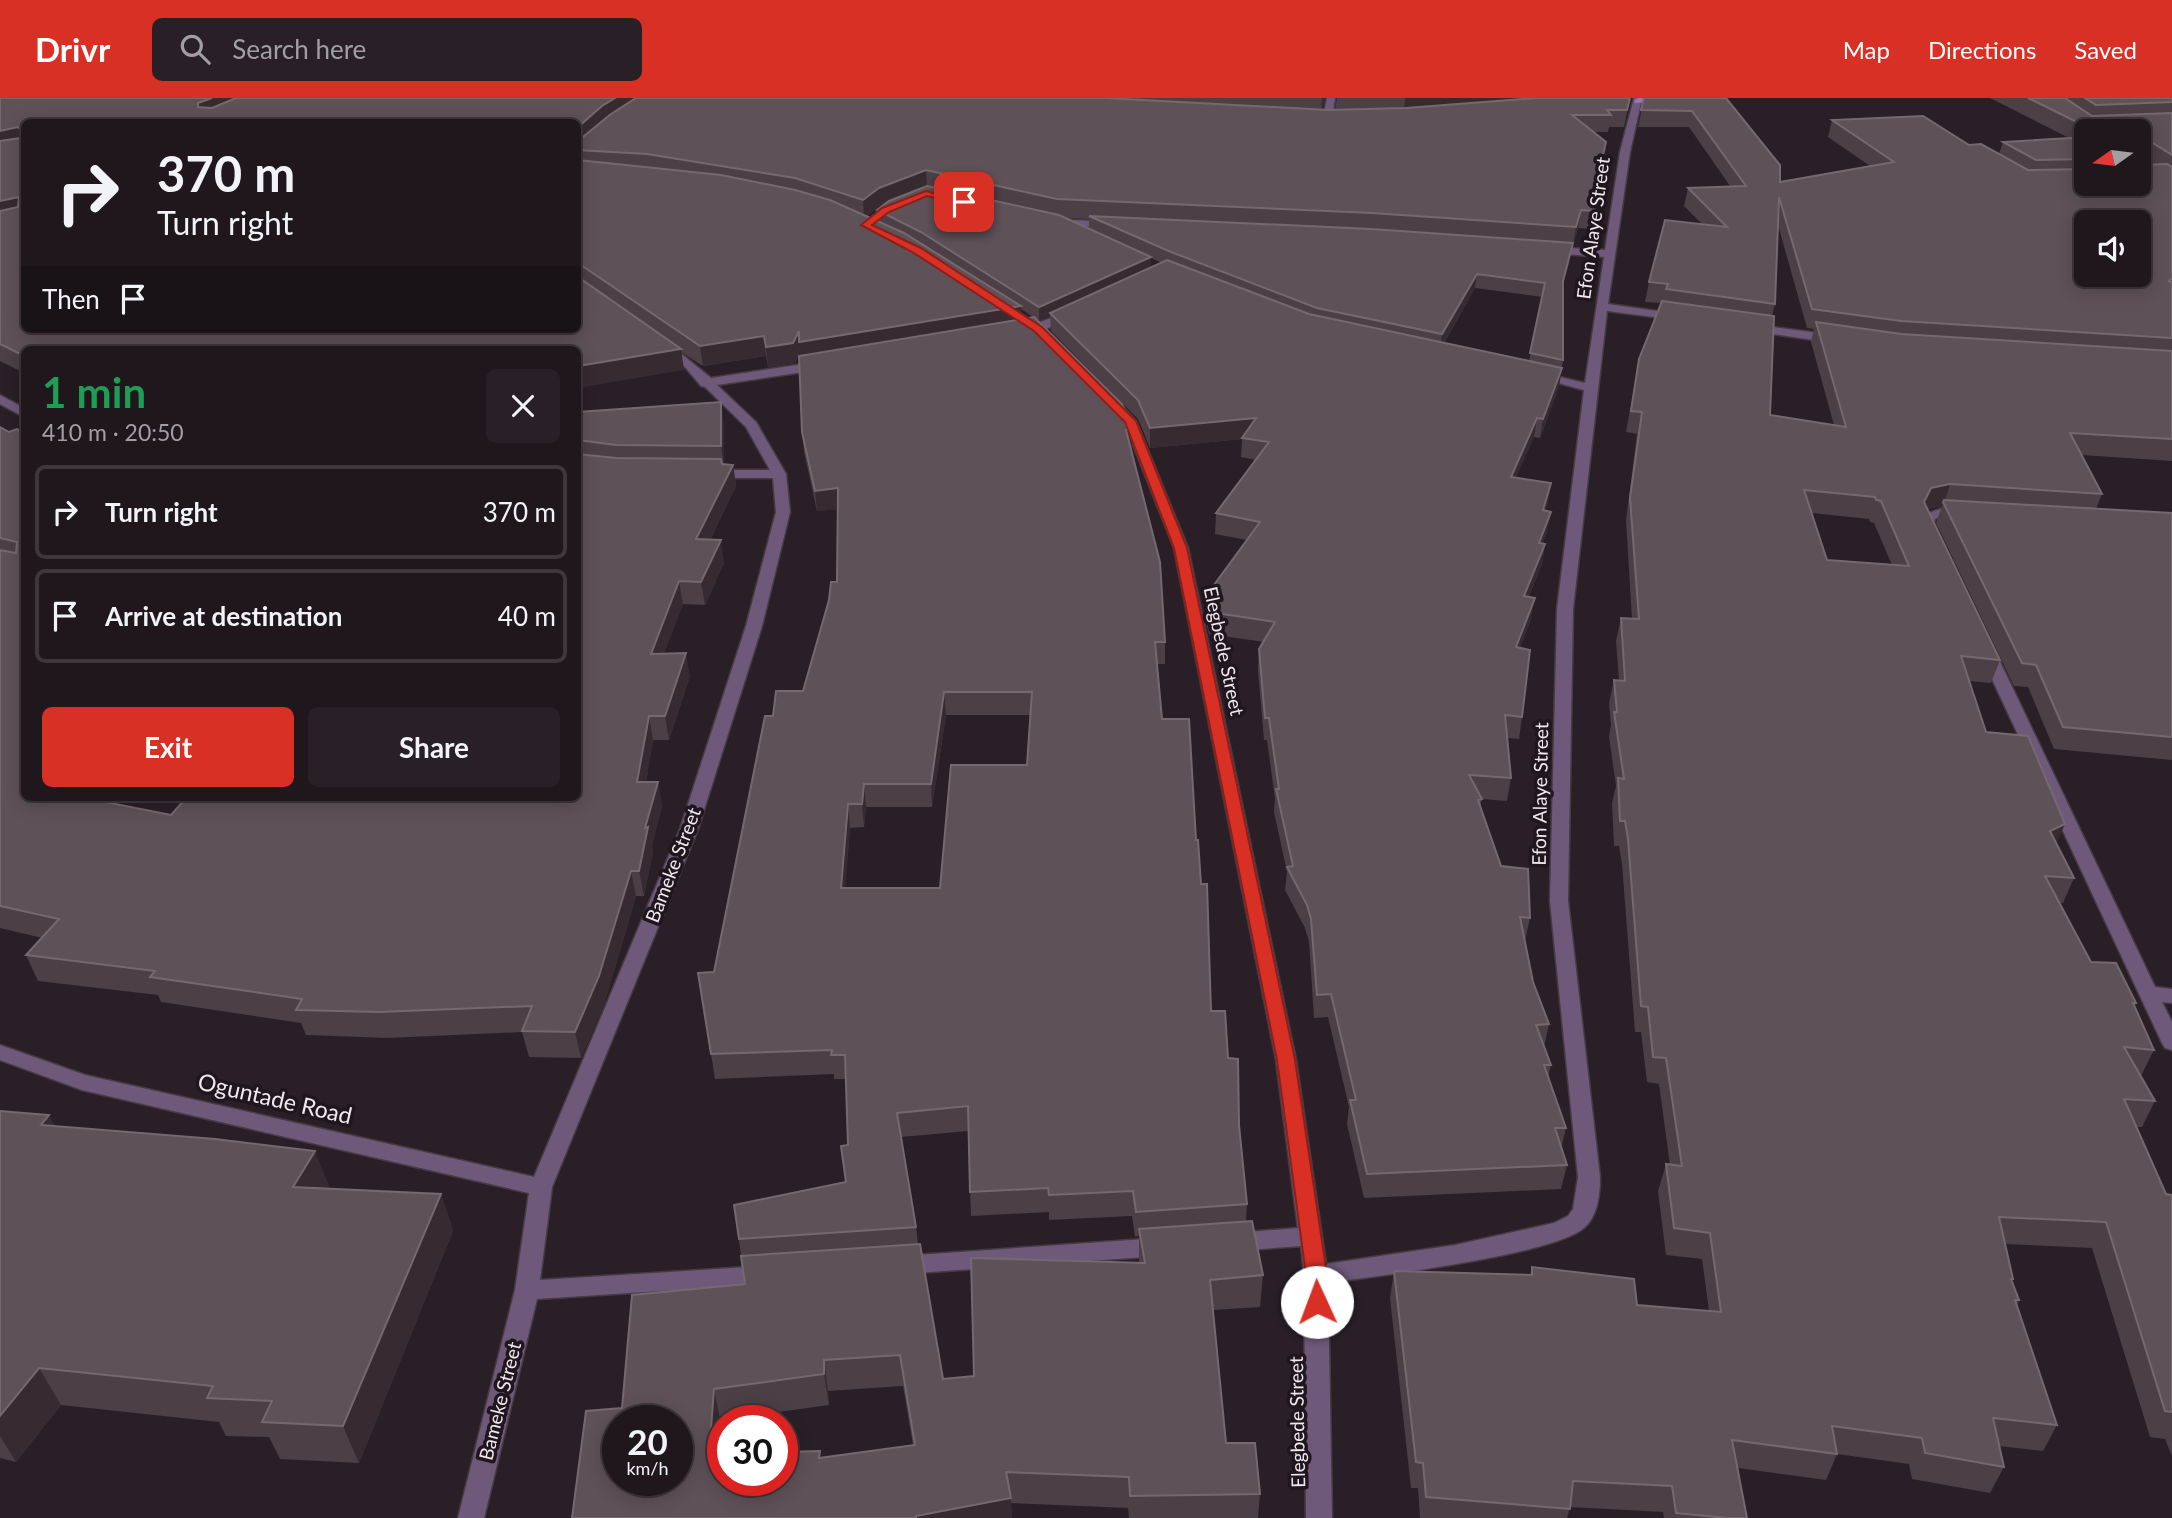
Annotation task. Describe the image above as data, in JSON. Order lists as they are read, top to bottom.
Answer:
{
  "streets": {
    "street": [
      "Efon Alaye Street",
      "Elegbede Street",
      "Bameke Street",
      "Oguntade Road"
    ]
  },
  "crossings": [
    ["Efon Alaye Street", "Elegbede Street"],
    ["Bameke Street", "Oguntade Road"]
  ],
  "north": "left",
  "page": {
    "header": "Drivr",
    "search": "Search here",
    "nav": ["Map", "Directions", "Saved"],
    "turn": ["370 m", "Turn right"],
    "then": "Then",
    "heading": ["1 min", "410 m · 20:50"],
    "list": [
      {
        "name": "Turn right",
        "value": "370 m"
      },
      {
        "name": "Arrive at destination",
        "value": "40 m"
      }
    ],
    "buttons": ["Exit", "Share"],
    "speed": "20 km/h",
    "limit": "30"
  }
}
